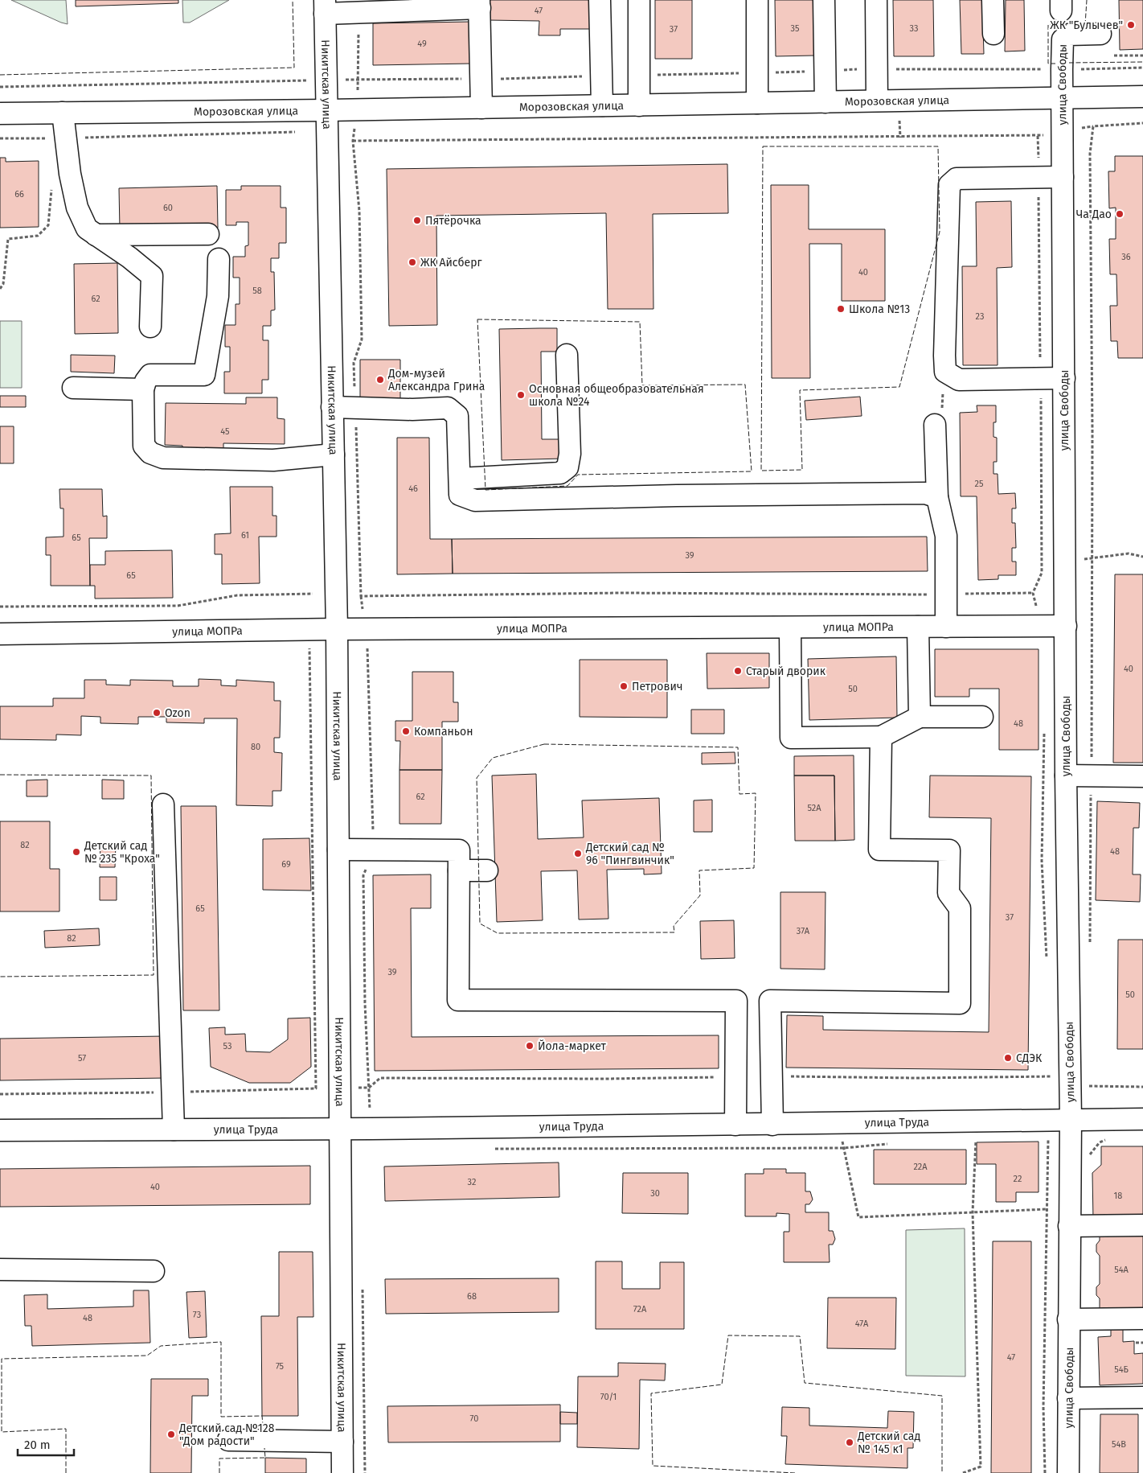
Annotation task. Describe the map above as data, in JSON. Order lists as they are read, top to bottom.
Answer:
{
  "streets": {
    "street": [
      "улица Свободы",
      "Никитская улица",
      "Морозовская улица",
      "улица МОПРа",
      "улица Труда"
    ]
  },
  "crossings": [
    ["улица Свободы", "Морозовская улица"],
    ["улица Свободы", "улица МОПРа"],
    ["улица Свободы", "улица Труда"],
    ["Никитская улица", "Морозовская улица"],
    ["Никитская улица", "улица МОПРа"],
    ["Никитская улица", "улица Труда"]
  ],
  "places": [
    "ЖК \"Булычев\"",
    "Ча Дао",
    "Пятёрочка",
    "ЖК Айсберг",
    "Школа №13",
    "Дом-музей Александра Грина",
    "Основная общеобразовательная школа №24",
    "Старый дворик",
    "Петрович",
    "Ozon",
    "Компаньон",
    "Детский сад № 235 \"Кроха\"",
    "Детский сад № 96 \"Пингвинчик\"",
    "Йола-маркет",
    "СДЭК",
    "Детский сад №128 \"Дом радости\"",
    "Детский сад № 145 к1"
  ],
  "house_numbers": [
    "47",
    "35",
    "33",
    "37",
    "49",
    "66",
    "60",
    "36",
    "40",
    "58",
    "62",
    "23",
    "45",
    "25",
    "46",
    "61",
    "65",
    "39",
    "65",
    "40",
    "50",
    "48",
    "80",
    "62",
    "52А",
    "82",
    "48",
    "69",
    "65",
    "37",
    "37А",
    "82",
    "39",
    "50",
    "53",
    "57",
    "22А",
    "22",
    "32",
    "40",
    "30",
    "18",
    "54А",
    "68",
    "72А",
    "73",
    "48",
    "47А",
    "47",
    "75",
    "54Б",
    "70/1",
    "70",
    "54В"
  ],
  "scale_bar": "20 m"
}
